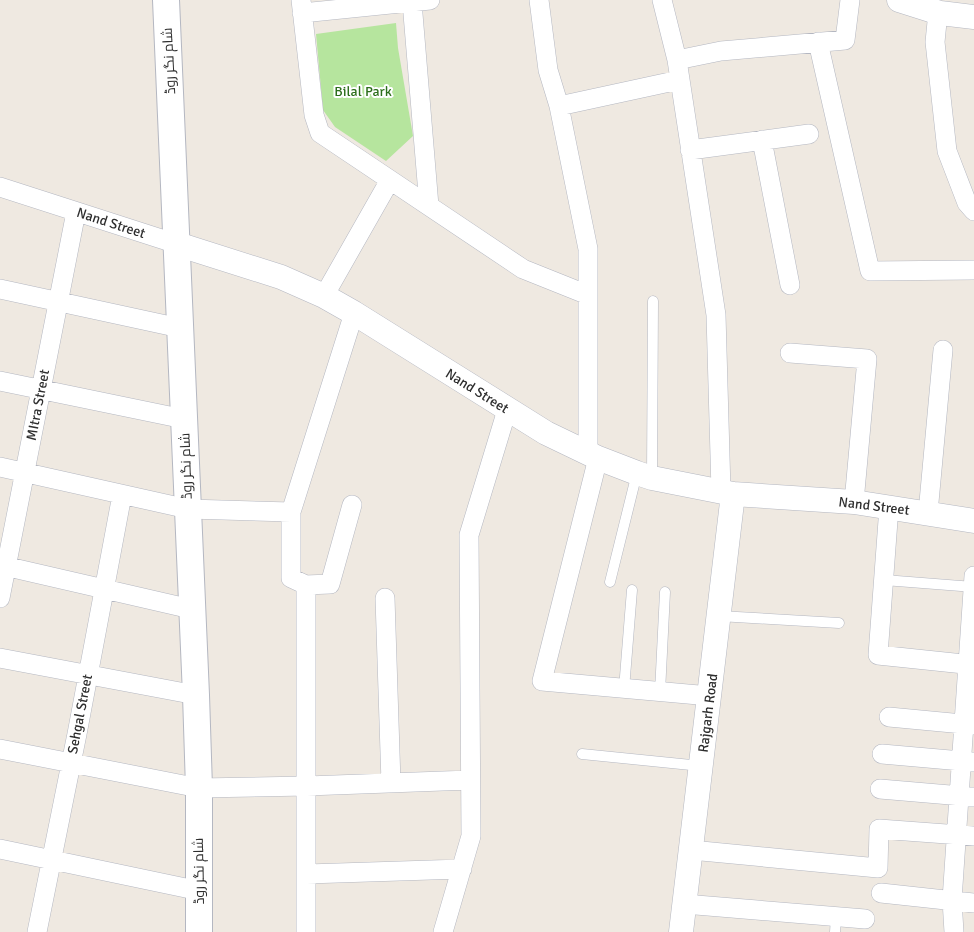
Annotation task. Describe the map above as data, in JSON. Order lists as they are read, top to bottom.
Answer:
{
  "streets": {
    "main road": ["شام نگر روڈ"],
    "street": [
      "Nand Street",
      "MItra Street",
      "Rajgarh Road",
      "Sehgal Street"
    ]
  },
  "crossings": [
    ["شام نگر روڈ", "Nand Street"],
    ["Nand Street", "MItra Street"],
    ["Nand Street", "Rajgarh Road"]
  ],
  "parks": ["Bilal Park"]
}
